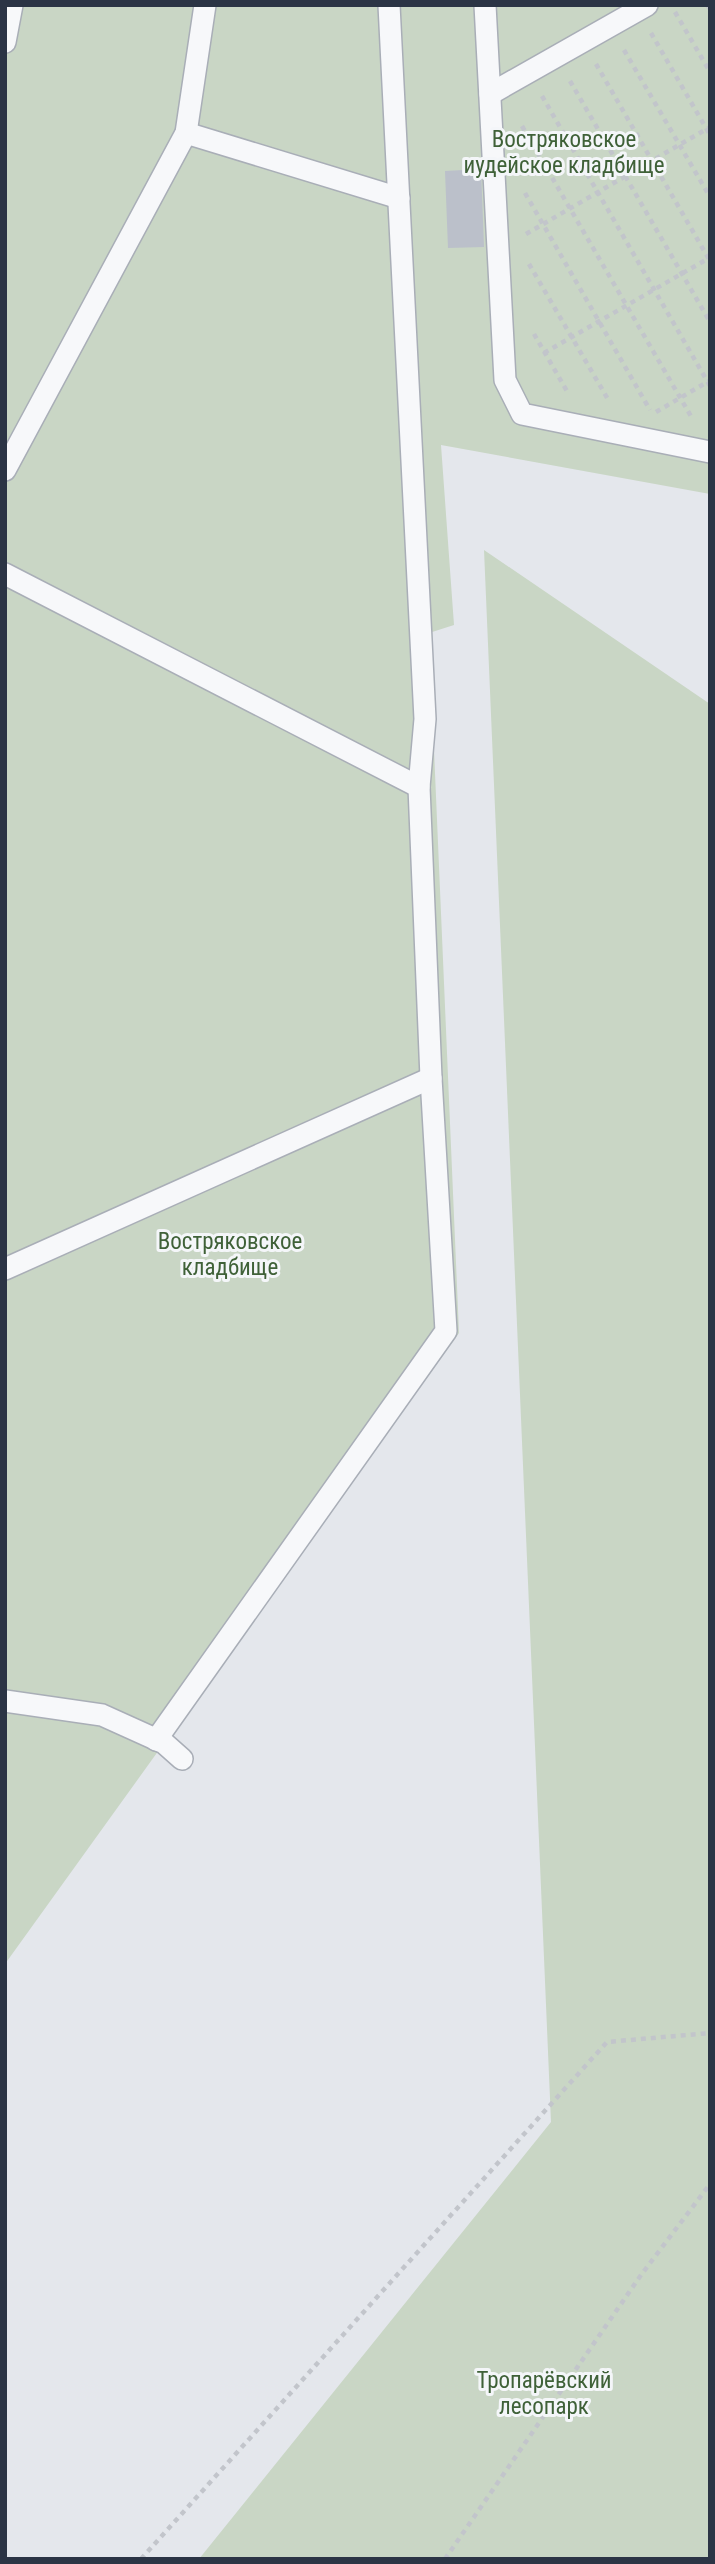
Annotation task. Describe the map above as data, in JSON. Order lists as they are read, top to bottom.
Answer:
{
  "parks": ["Востряковское иудейское кладбище", "Востряковское кладбище", "Тропарёвский лесопарк"]
}
